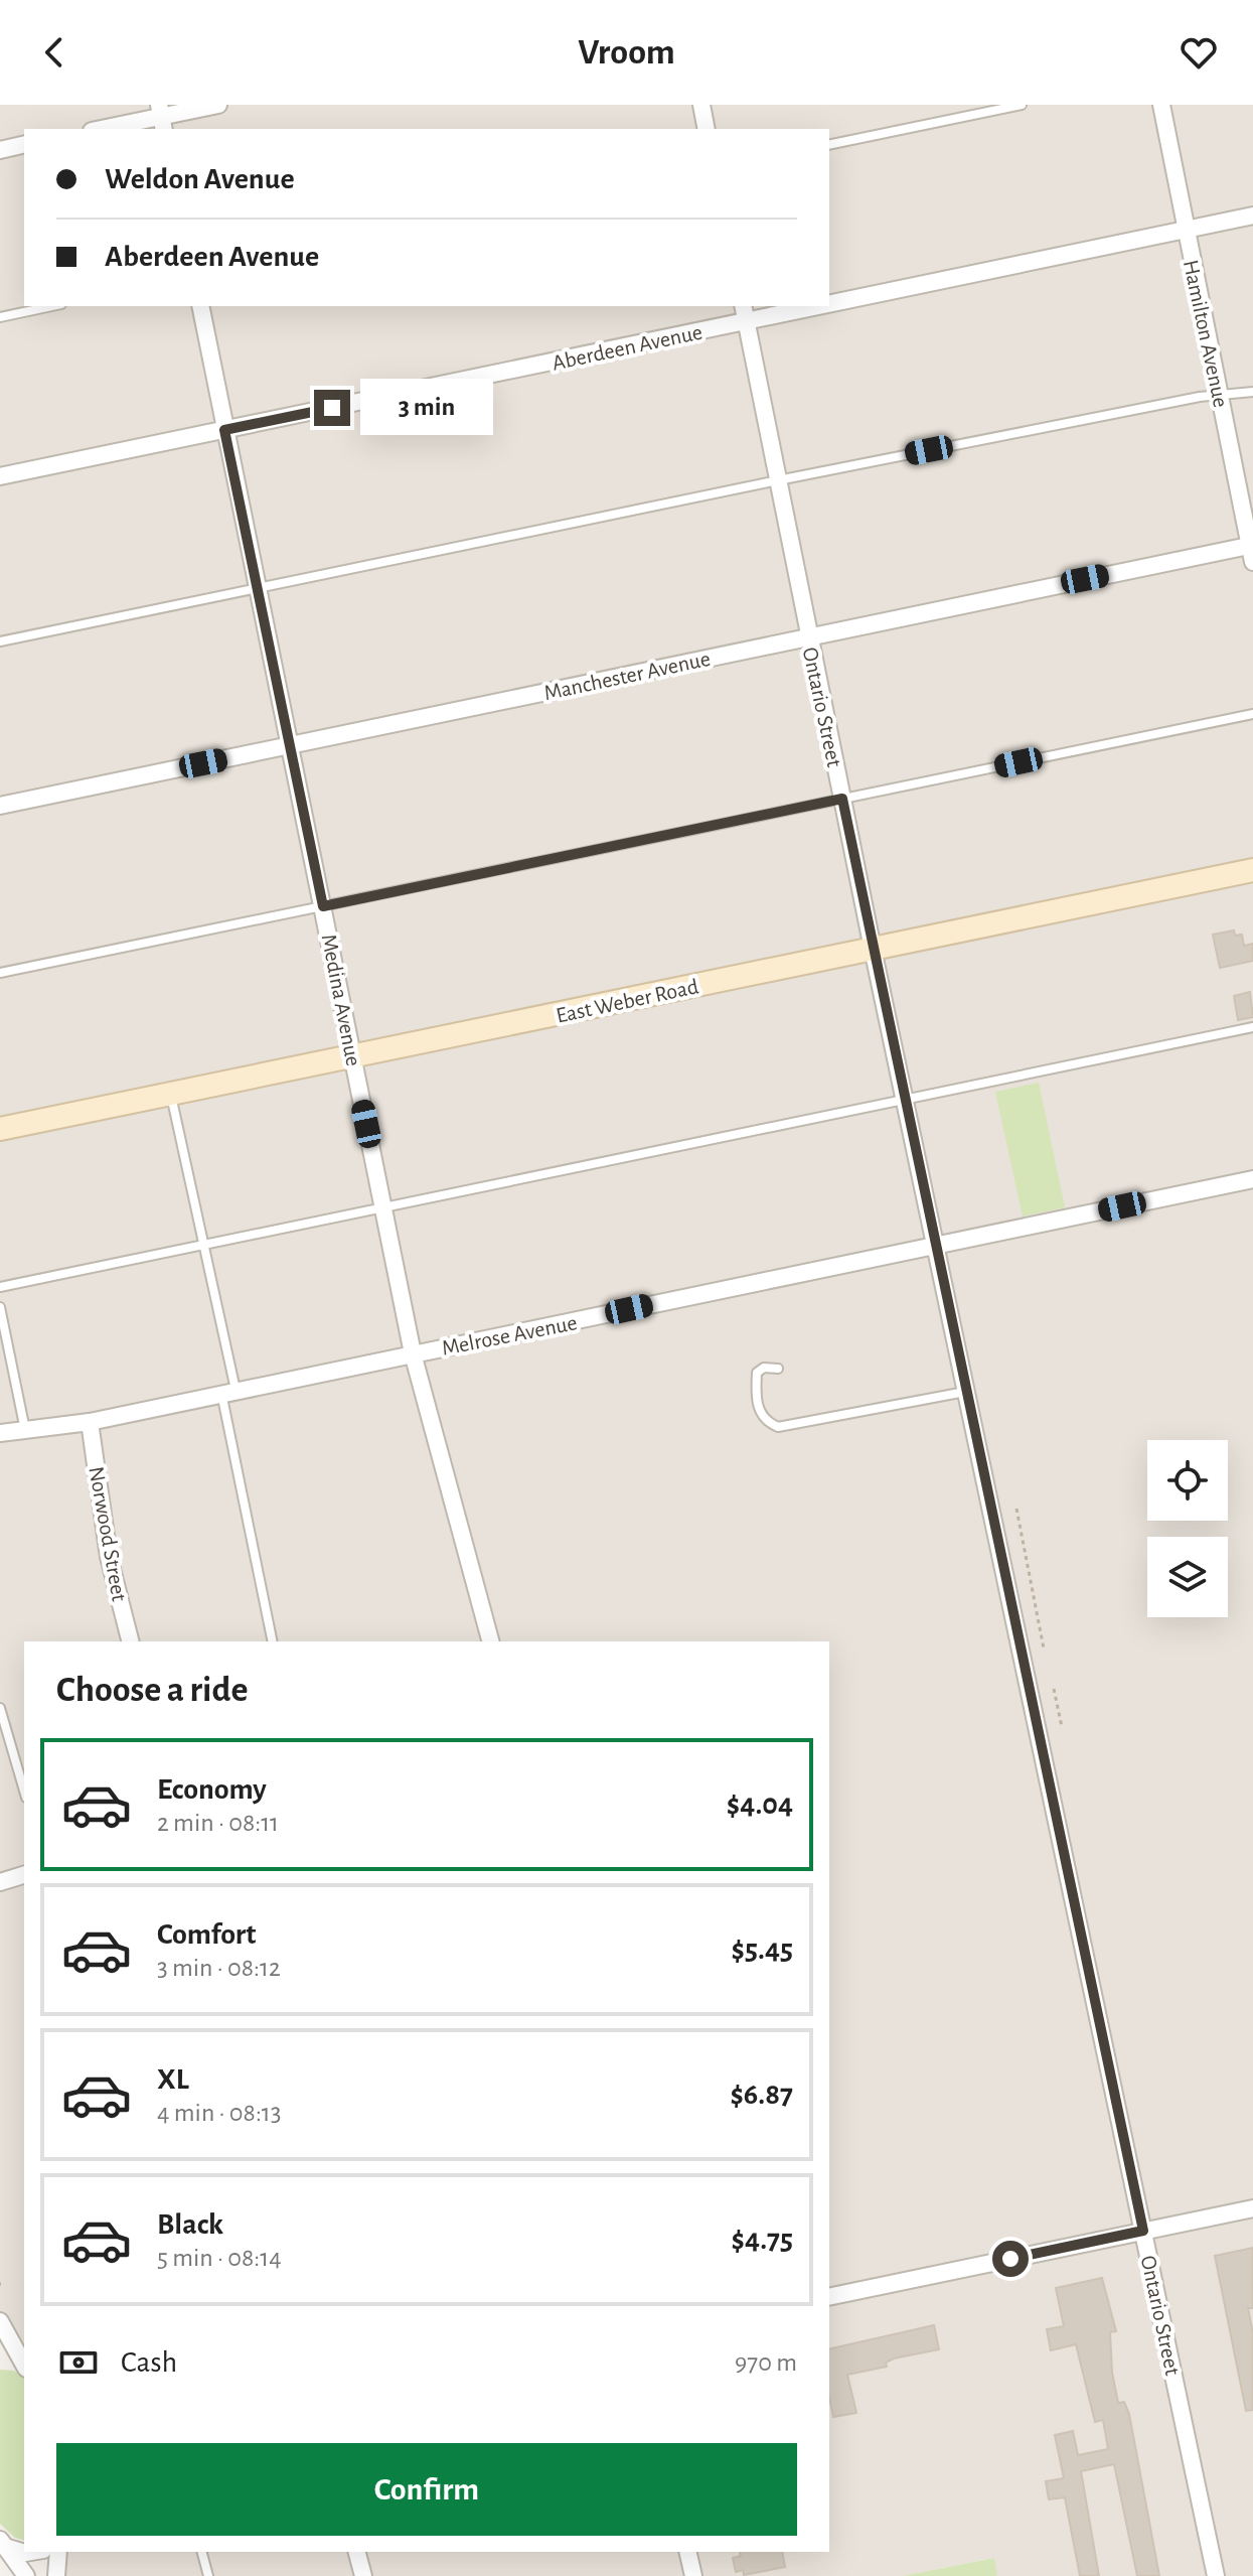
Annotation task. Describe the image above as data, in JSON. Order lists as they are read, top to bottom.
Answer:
{
  "streets": {
    "street": [
      "Hamilton Avenue",
      "Aberdeen Avenue",
      "Manchester Avenue",
      "Ontario Street",
      "Medina Avenue",
      "East Weber Road",
      "Melrose Avenue",
      "Norwood Street"
    ]
  },
  "crossings": [
    ["Hamilton Avenue", "Aberdeen Avenue"],
    ["Hamilton Avenue", "Manchester Avenue"],
    ["Aberdeen Avenue", "Ontario Street"],
    ["Aberdeen Avenue", "Medina Avenue"],
    ["Manchester Avenue", "Ontario Street"],
    ["Manchester Avenue", "Medina Avenue"],
    ["Ontario Street", "East Weber Road"],
    ["Ontario Street", "Melrose Avenue"],
    ["Medina Avenue", "East Weber Road"],
    ["Medina Avenue", "Melrose Avenue"],
    ["Melrose Avenue", "Norwood Street"]
  ],
  "page": {
    "header": "Vroom",
    "banner": ["Weldon Avenue", "Aberdeen Avenue"],
    "bubble": "3 min",
    "heading": "Choose a ride",
    "list": [
      {
        "name": "Economy",
        "note": "2 min · 08:11",
        "value": "$4.04"
      },
      {
        "name": "Comfort",
        "note": "3 min · 08:12",
        "value": "$5.45"
      },
      {
        "name": "XL",
        "note": "4 min · 08:13",
        "value": "$6.87"
      },
      {
        "name": "Black",
        "note": "5 min · 08:14",
        "value": "$4.75"
      }
    ],
    "pay": ["Cash", "970 m"],
    "buttons": "Confirm"
  }
}
